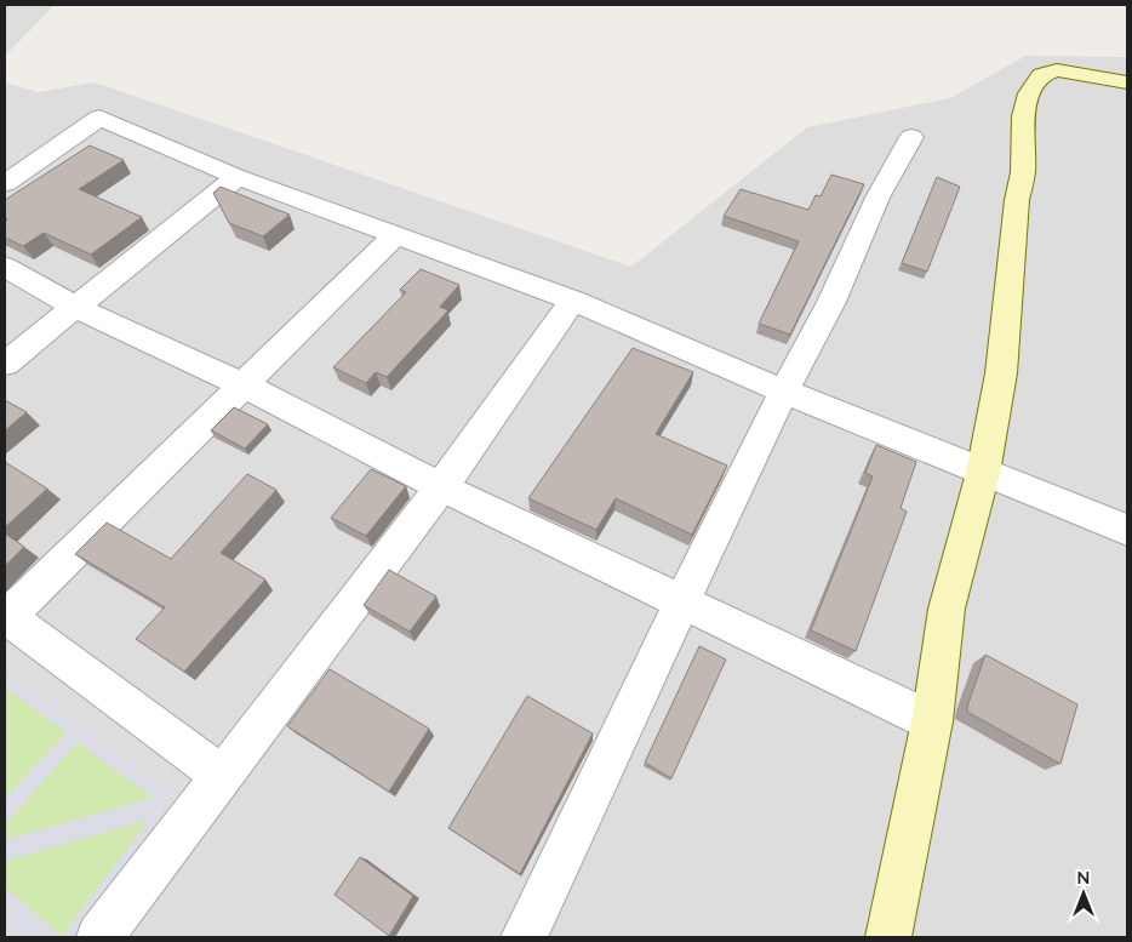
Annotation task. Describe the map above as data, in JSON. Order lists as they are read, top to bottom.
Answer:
{
  "north": "top"
}
